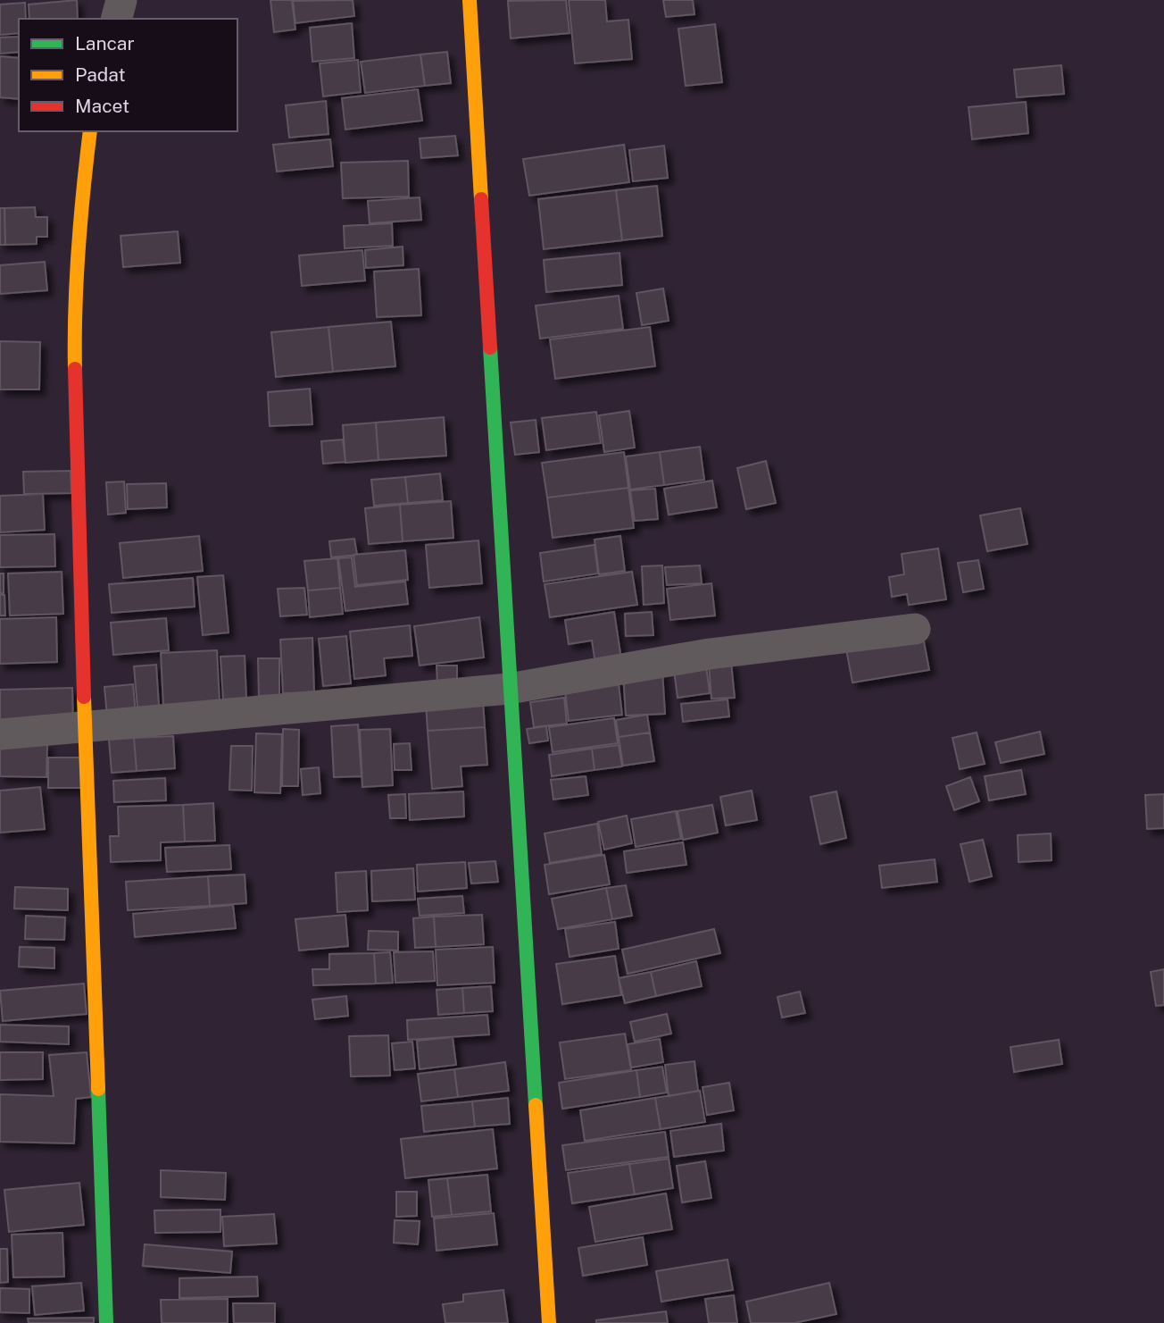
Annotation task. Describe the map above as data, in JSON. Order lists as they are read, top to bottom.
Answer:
{
  "legend": ["Lancar", "Padat", "Macet"]
}
